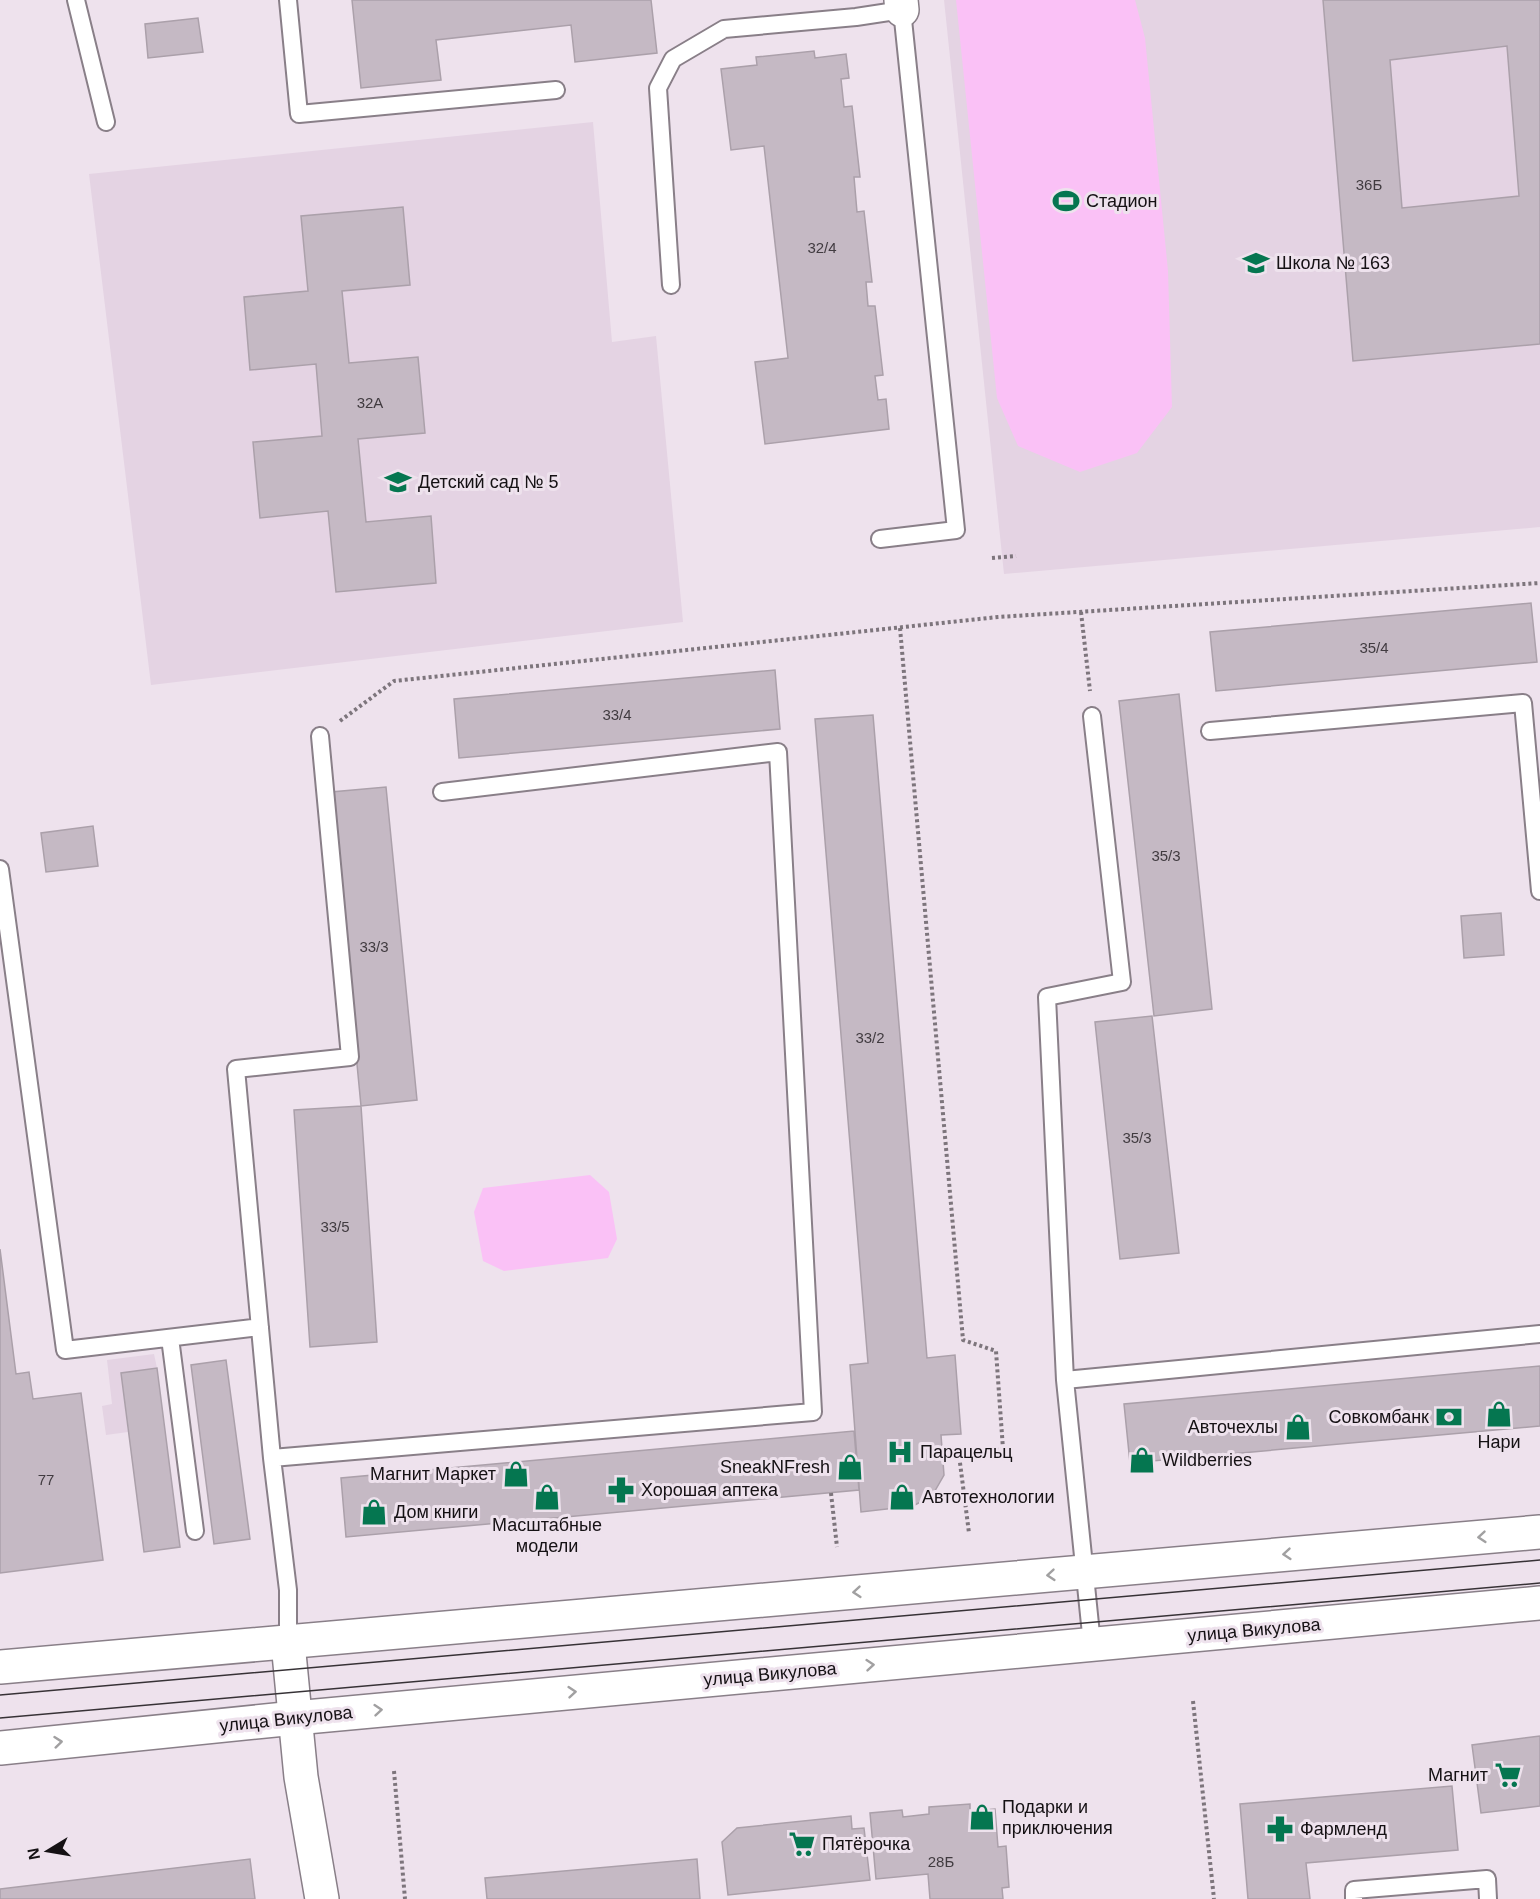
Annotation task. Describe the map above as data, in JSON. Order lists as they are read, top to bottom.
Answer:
{
  "streets": {
    "street": ["улица Викулова"]
  },
  "places": {
    "sports": ["Стадион"],
    "school or university": ["Школа № 163", "Детский сад № 5"],
    "shop": [
      "Нари",
      "Авточехлы",
      "Wildberries",
      "SneakNFresh",
      "Магнит Маркет",
      "Масштабные модели",
      "Автотехнологии",
      "Дом книги",
      "Подарки и приключения"
    ],
    "bank": ["Совкомбанк"],
    "hospital": ["Парацельц"],
    "pharmacy": ["Хорошая аптека", "Фармленд"],
    "supermarket": ["Магнит", "Пятёрочка"]
  },
  "house_numbers": [
    "36Б",
    "32/4",
    "32А",
    "35/4",
    "33/4",
    "35/3",
    "33/3",
    "33/2",
    "35/3",
    "33/5",
    "77",
    "28Б"
  ],
  "north": "left"
}
